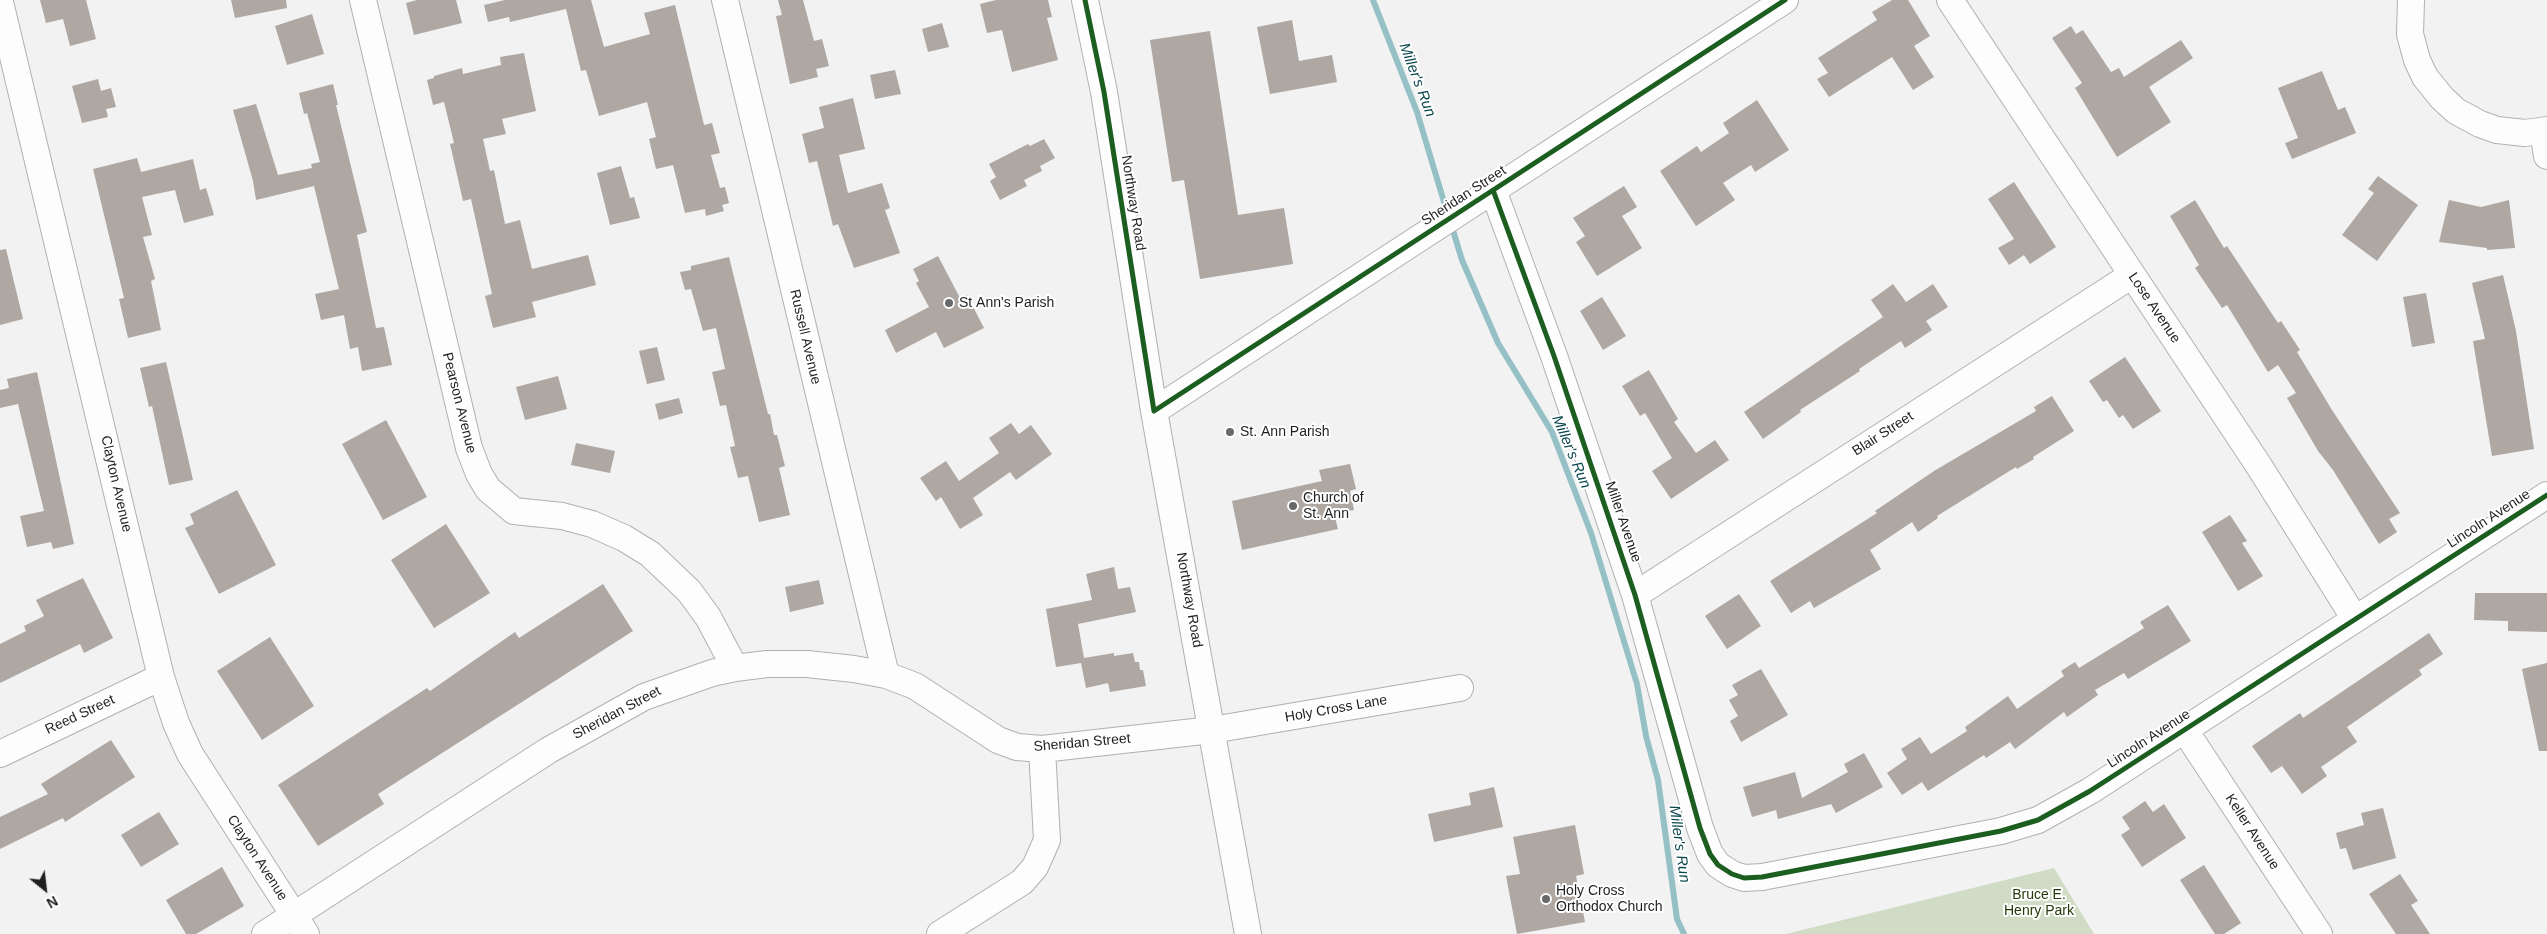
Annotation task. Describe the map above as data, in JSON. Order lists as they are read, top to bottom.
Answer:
{
  "streets": {
    "street": [
      "Sheridan Street",
      "Northway Road",
      "Lose Avenue",
      "Russell Avenue",
      "Pearson Avenue",
      "Blair Street",
      "Clayton Avenue",
      "Lincoln Avenue",
      "Miller Avenue",
      "Holy Cross Lane",
      "Reed Street",
      "Keller Avenue"
    ]
  },
  "crossings": [
    ["Sheridan Street", "Northway Road"],
    ["Sheridan Street", "Russell Avenue"],
    ["Sheridan Street", "Pearson Avenue"],
    ["Sheridan Street", "Clayton Avenue"],
    ["Sheridan Street", "Miller Avenue"],
    ["Sheridan Street", "Holy Cross Lane"],
    ["Northway Road", "Holy Cross Lane"],
    ["Lose Avenue", "Blair Street"],
    ["Lose Avenue", "Lincoln Avenue"],
    ["Blair Street", "Miller Avenue"],
    ["Clayton Avenue", "Reed Street"],
    ["Lincoln Avenue", "Miller Avenue"],
    ["Lincoln Avenue", "Keller Avenue"]
  ],
  "water": ["Miller's Run"],
  "parks": ["Bruce E. Henry Park"],
  "places": [
    "St Ann's Parish",
    "St. Ann Parish",
    "Church of St. Ann",
    "Holy Cross Orthodox Church"
  ],
  "north": "bottom right"
}
